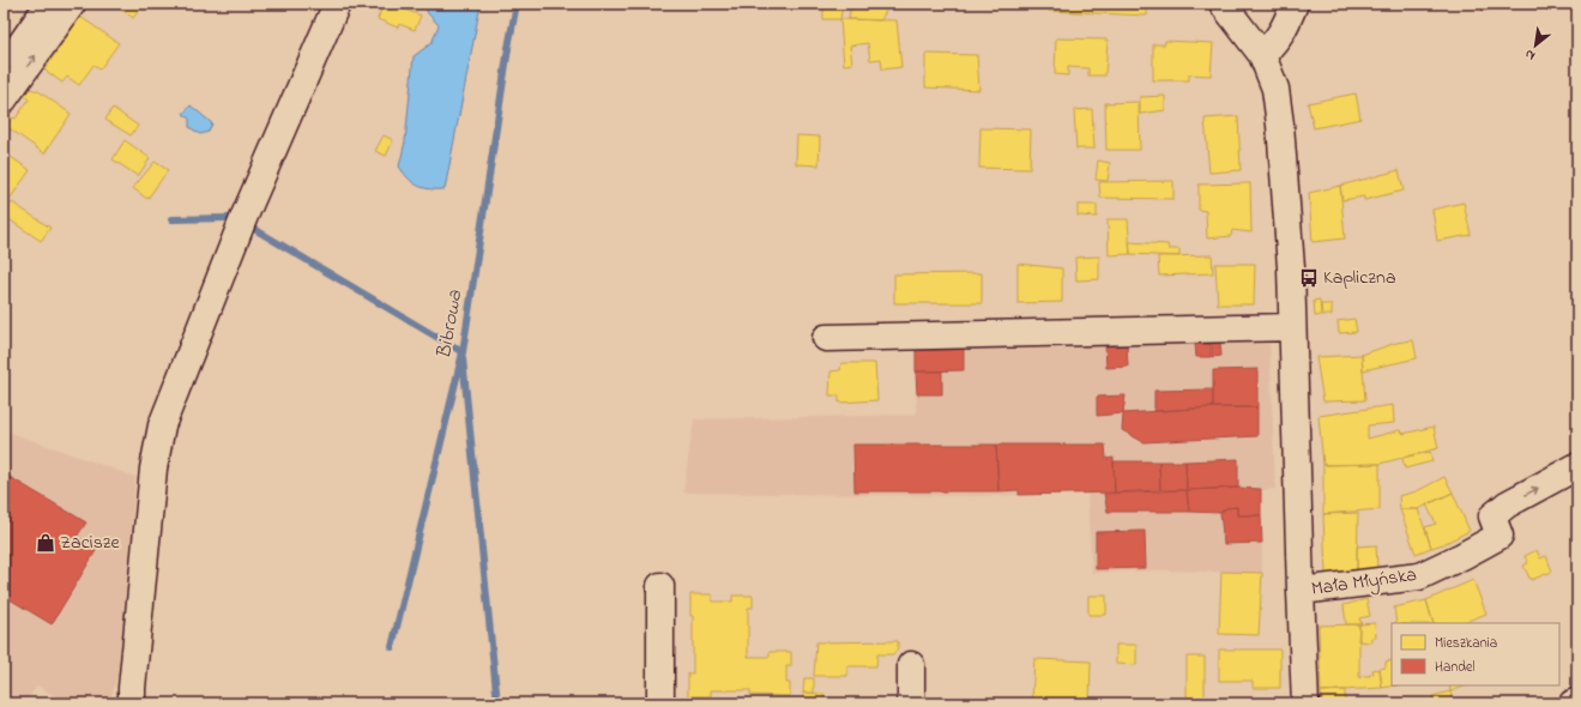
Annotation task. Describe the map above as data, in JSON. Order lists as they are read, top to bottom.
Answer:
{
  "streets": {
    "street": ["Mała Młyńska"]
  },
  "one_way": ["Mała Młyńska"],
  "water": ["Bibrowa"],
  "places": {
    "bus stop": ["Kapliczna"],
    "shop": ["Zacisze"]
  },
  "legend": ["Mieszkania", "Handel"],
  "north": "bottom left"
}
